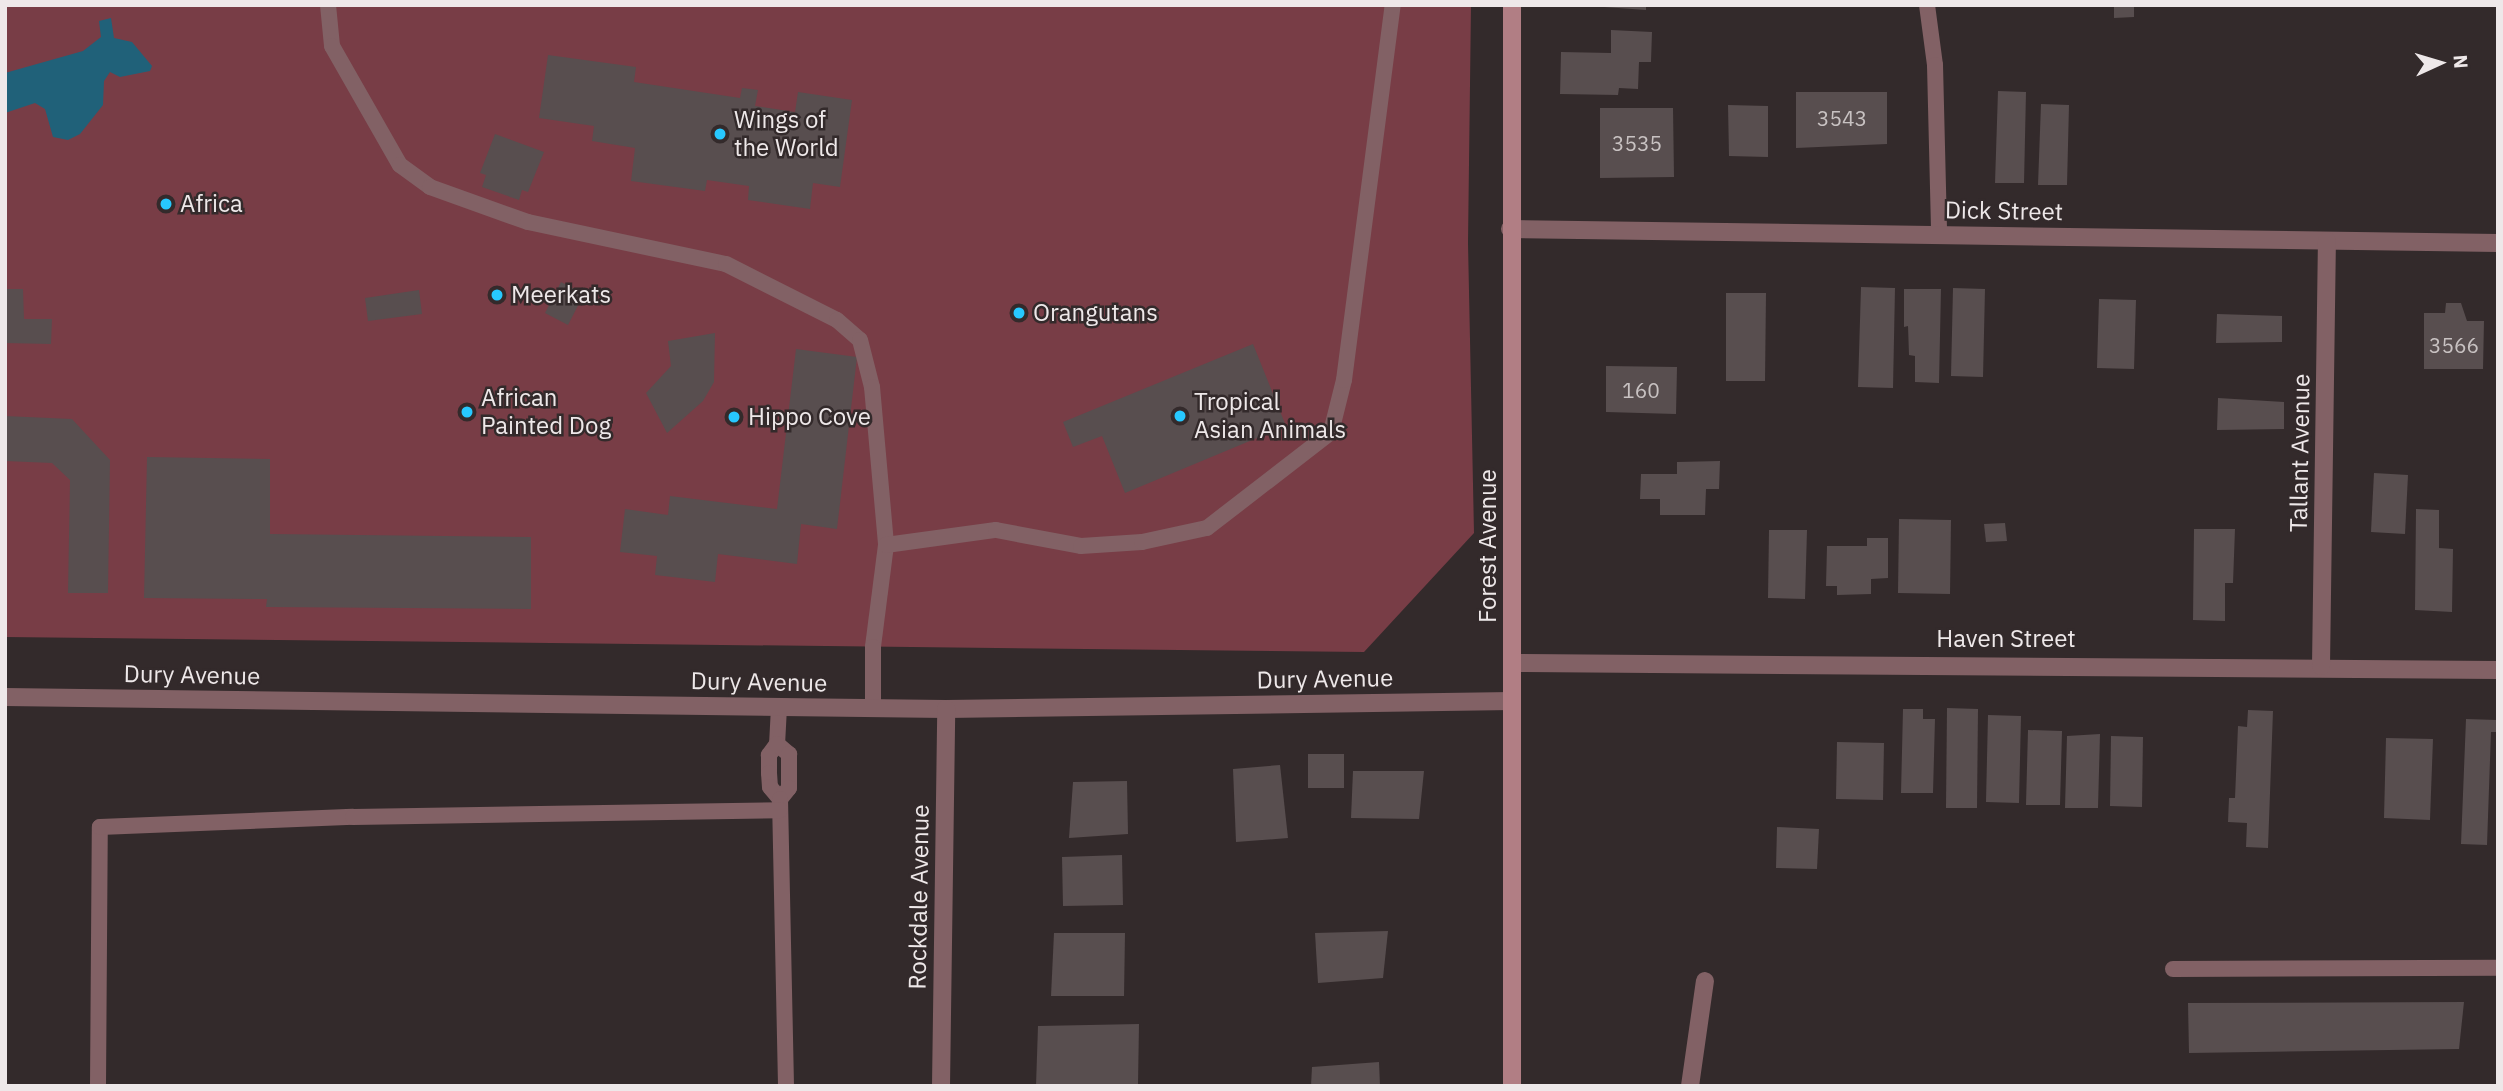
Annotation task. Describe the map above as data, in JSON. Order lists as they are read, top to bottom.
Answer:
{
  "streets": {
    "street": [
      "Dick Street",
      "Tallant Avenue",
      "Forest Avenue",
      "Haven Street",
      "Dury Avenue",
      "Rockdale Avenue"
    ]
  },
  "crossings": [
    ["Dick Street", "Tallant Avenue"],
    ["Dick Street", "Forest Avenue"],
    ["Tallant Avenue", "Haven Street"],
    ["Forest Avenue", "Haven Street"],
    ["Forest Avenue", "Dury Avenue"],
    ["Dury Avenue", "Rockdale Avenue"]
  ],
  "places": [
    "Wings of the World",
    "Africa",
    "Meerkats",
    "Orangutans",
    "African Painted Dog",
    "Tropical Asian Animals",
    "Hippo Cove"
  ],
  "house_numbers": [
    "3543",
    "3535",
    "3566",
    "160"
  ],
  "north": "right"
}
